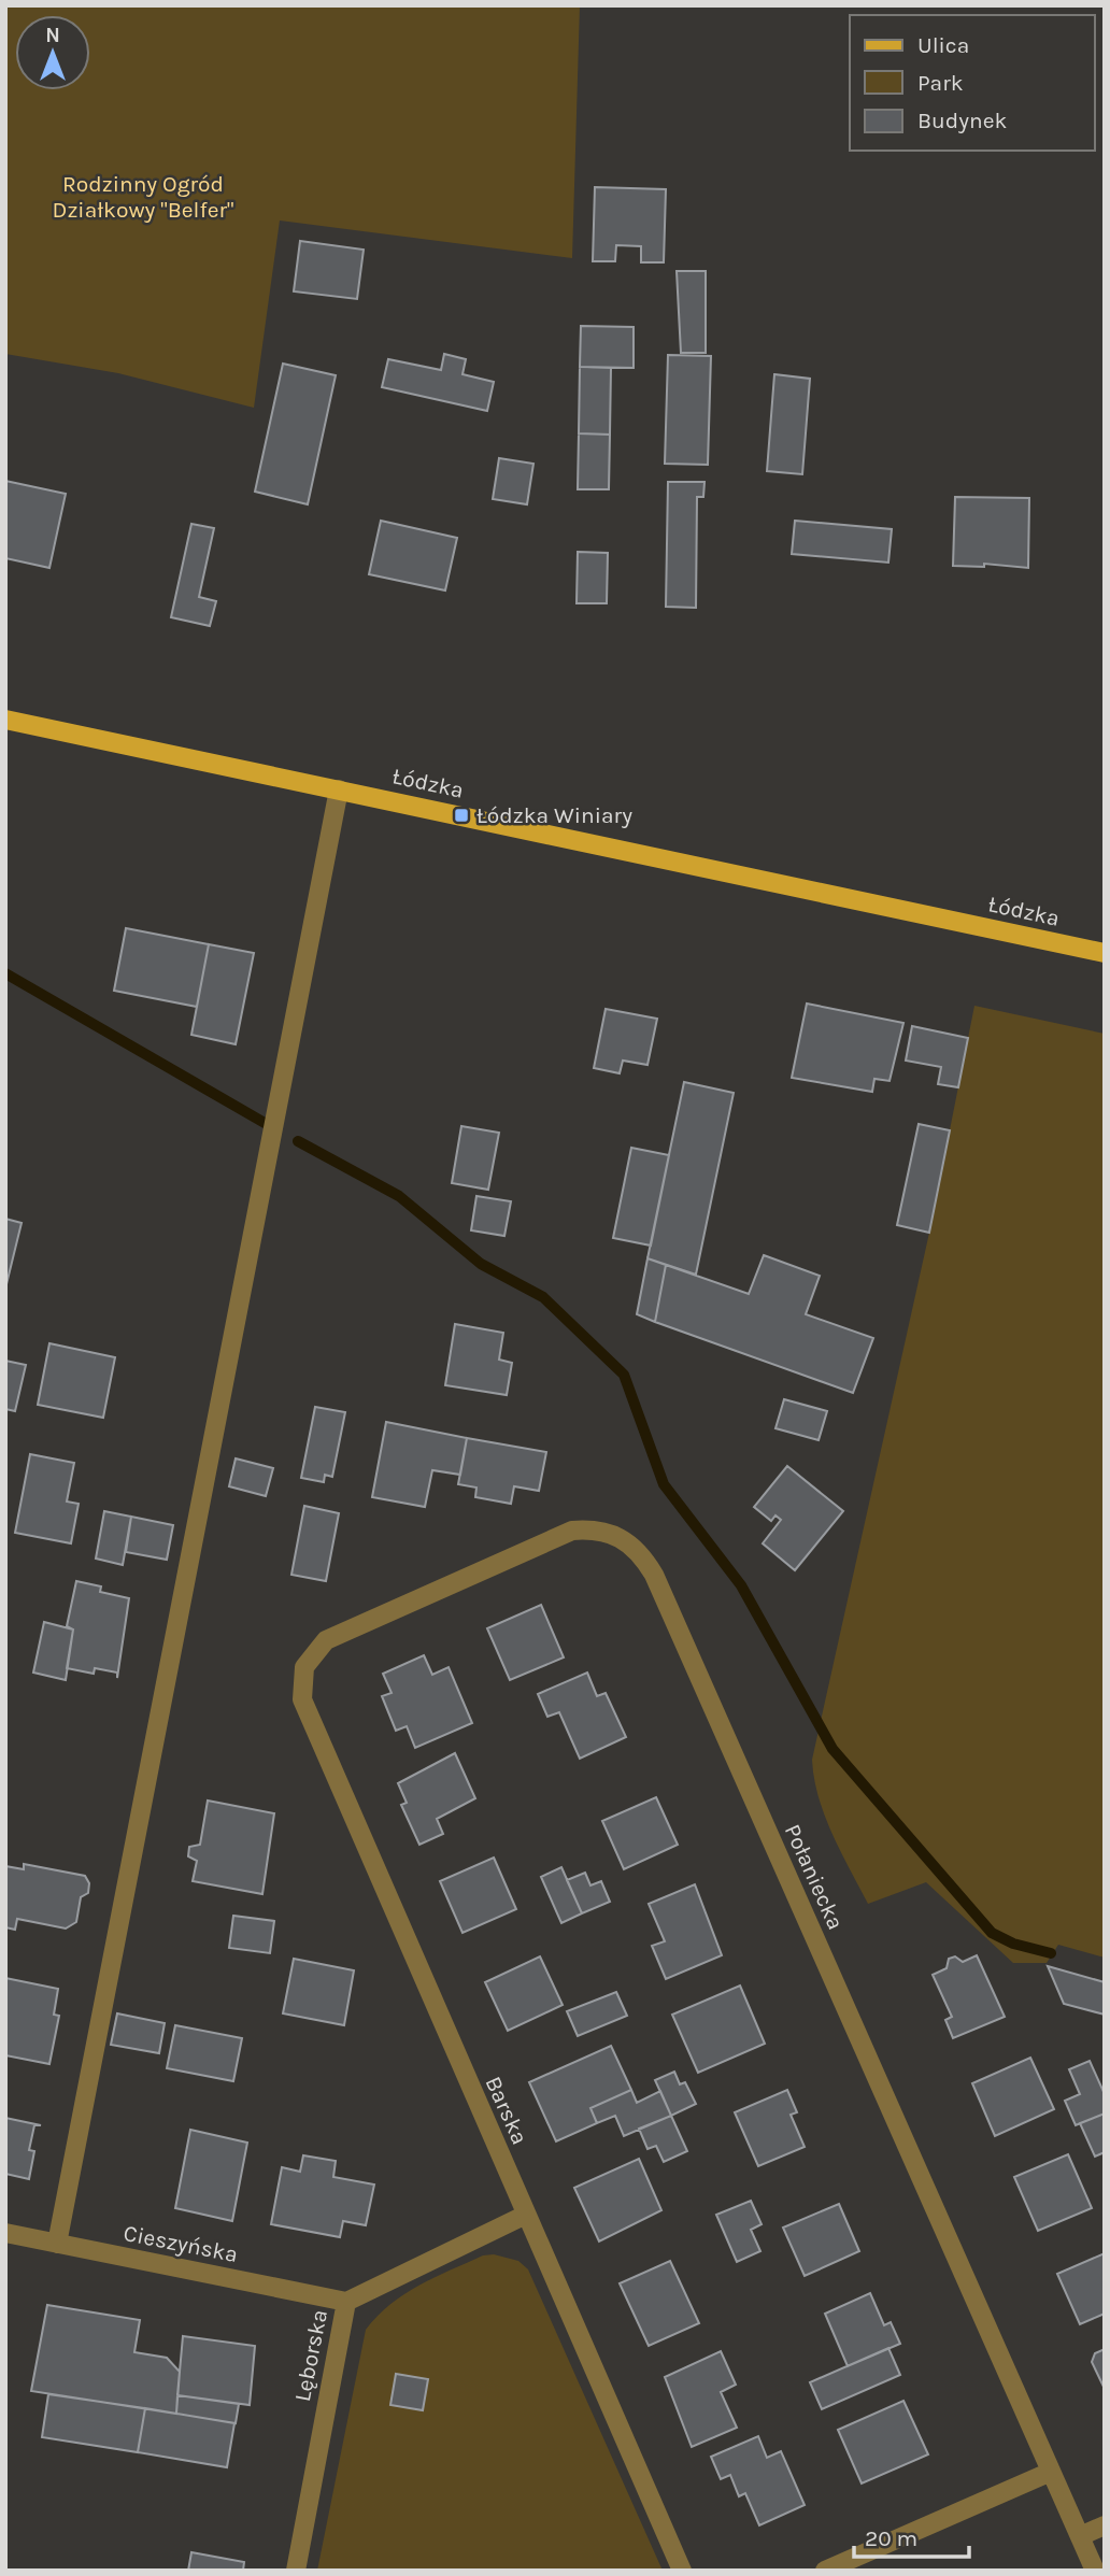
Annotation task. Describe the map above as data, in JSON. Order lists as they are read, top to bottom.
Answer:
{
  "streets": {
    "main road": ["Łódzka"],
    "street": [
      "Połaniecka",
      "Barska",
      "Cieszyńska",
      "Lęborska"
    ]
  },
  "crossings": [
    ["Połaniecka", "Barska"],
    ["Barska", "Lęborska"],
    ["Cieszyńska", "Lęborska"]
  ],
  "parks": ["Rodzinny Ogród Działkowy \"Belfer\""],
  "places": {
    "transit": ["Łódzka Winiary"]
  },
  "legend": ["Ulica", "Park", "Budynek"],
  "scale_bar": "20 m",
  "north": "top"
}
